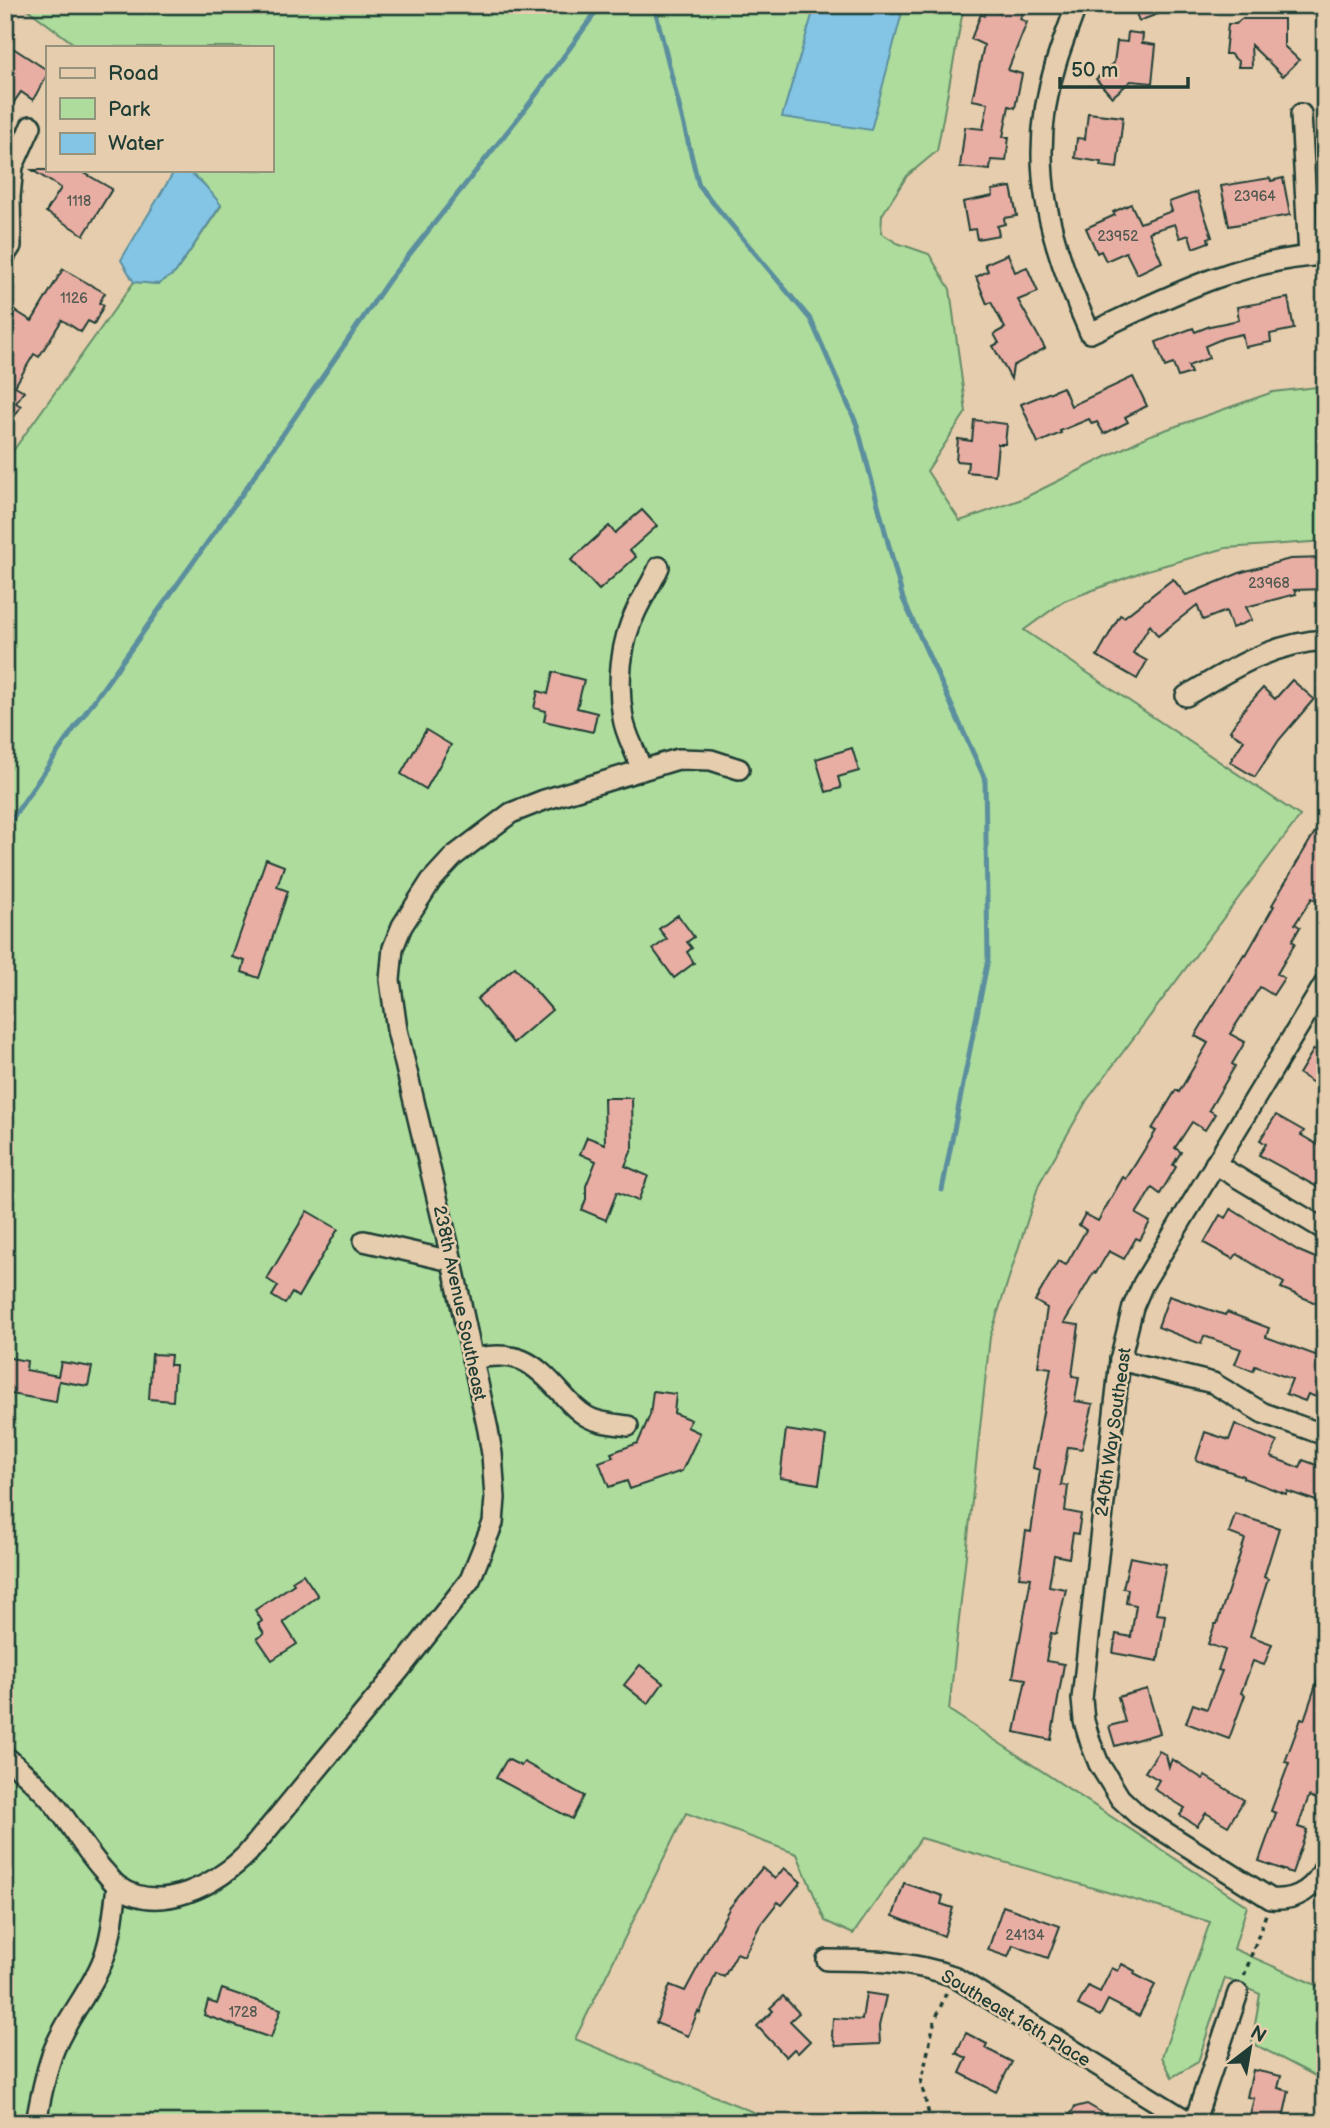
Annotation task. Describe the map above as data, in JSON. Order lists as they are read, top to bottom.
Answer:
{
  "streets": {
    "street": ["238th Avenue Southeast", "240th Way Southeast", "Southeast 16th Place"]
  },
  "house_numbers": [
    "23964",
    "1118",
    "23952",
    "1126",
    "23968",
    "24134",
    "1728"
  ],
  "legend": ["Road", "Park", "Water"],
  "scale_bar": "50 m",
  "north": "top right"
}
